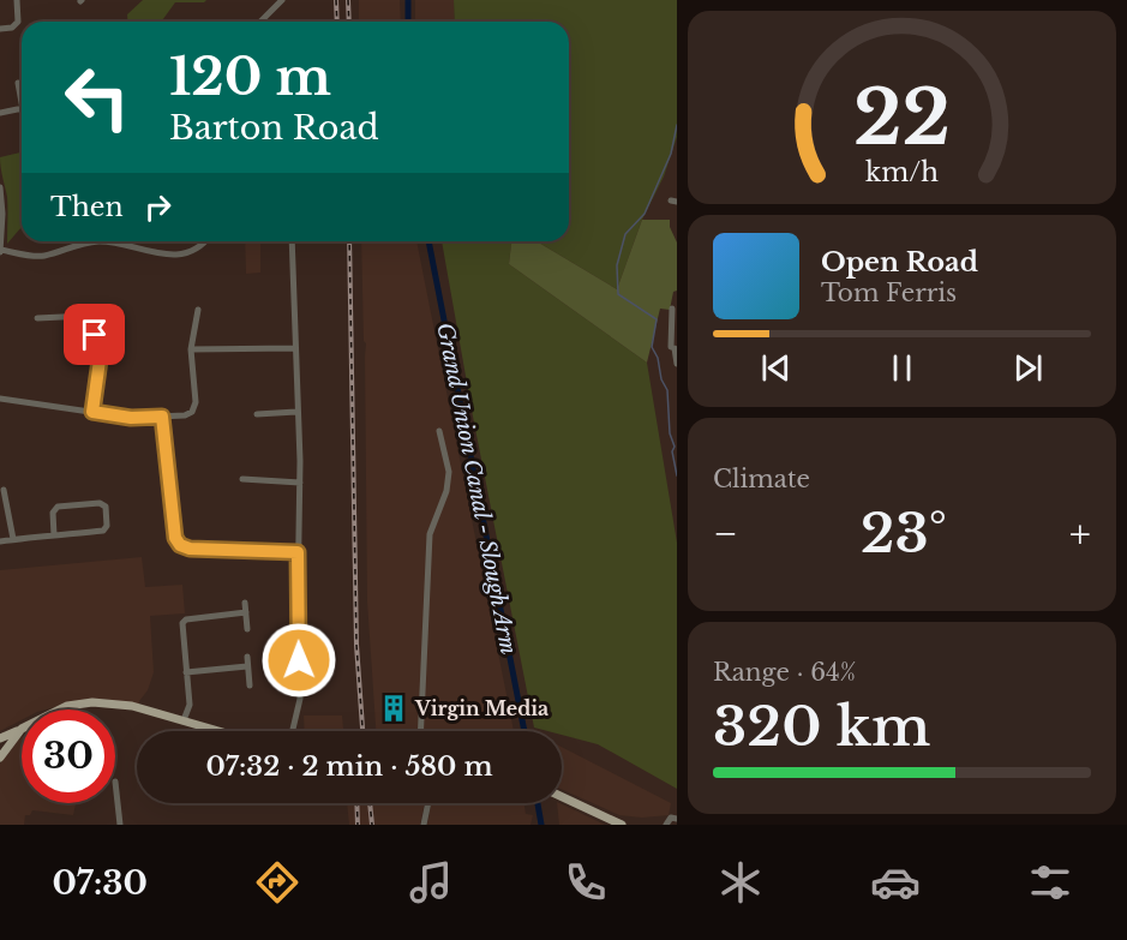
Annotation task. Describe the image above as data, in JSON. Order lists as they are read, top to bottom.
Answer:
{
  "water": ["Grand Union Canal - Slough Arm"],
  "places": {
    "building": ["Virgin Media"]
  },
  "page": {
    "turn": ["120 m", "Barton Road"],
    "then": "Then",
    "song": ["Open Road", "Tom Ferris"],
    "tile": [
      "Climate",
      ["Range · 64%", "320 km"]
    ],
    "heat": ["−", "23°", "+"],
    "limit": "30",
    "trip": "07:32 · 2 min · 580 m",
    "tabs": "07:30",
    "gauge": ["22", "km/h"]
  }
}
